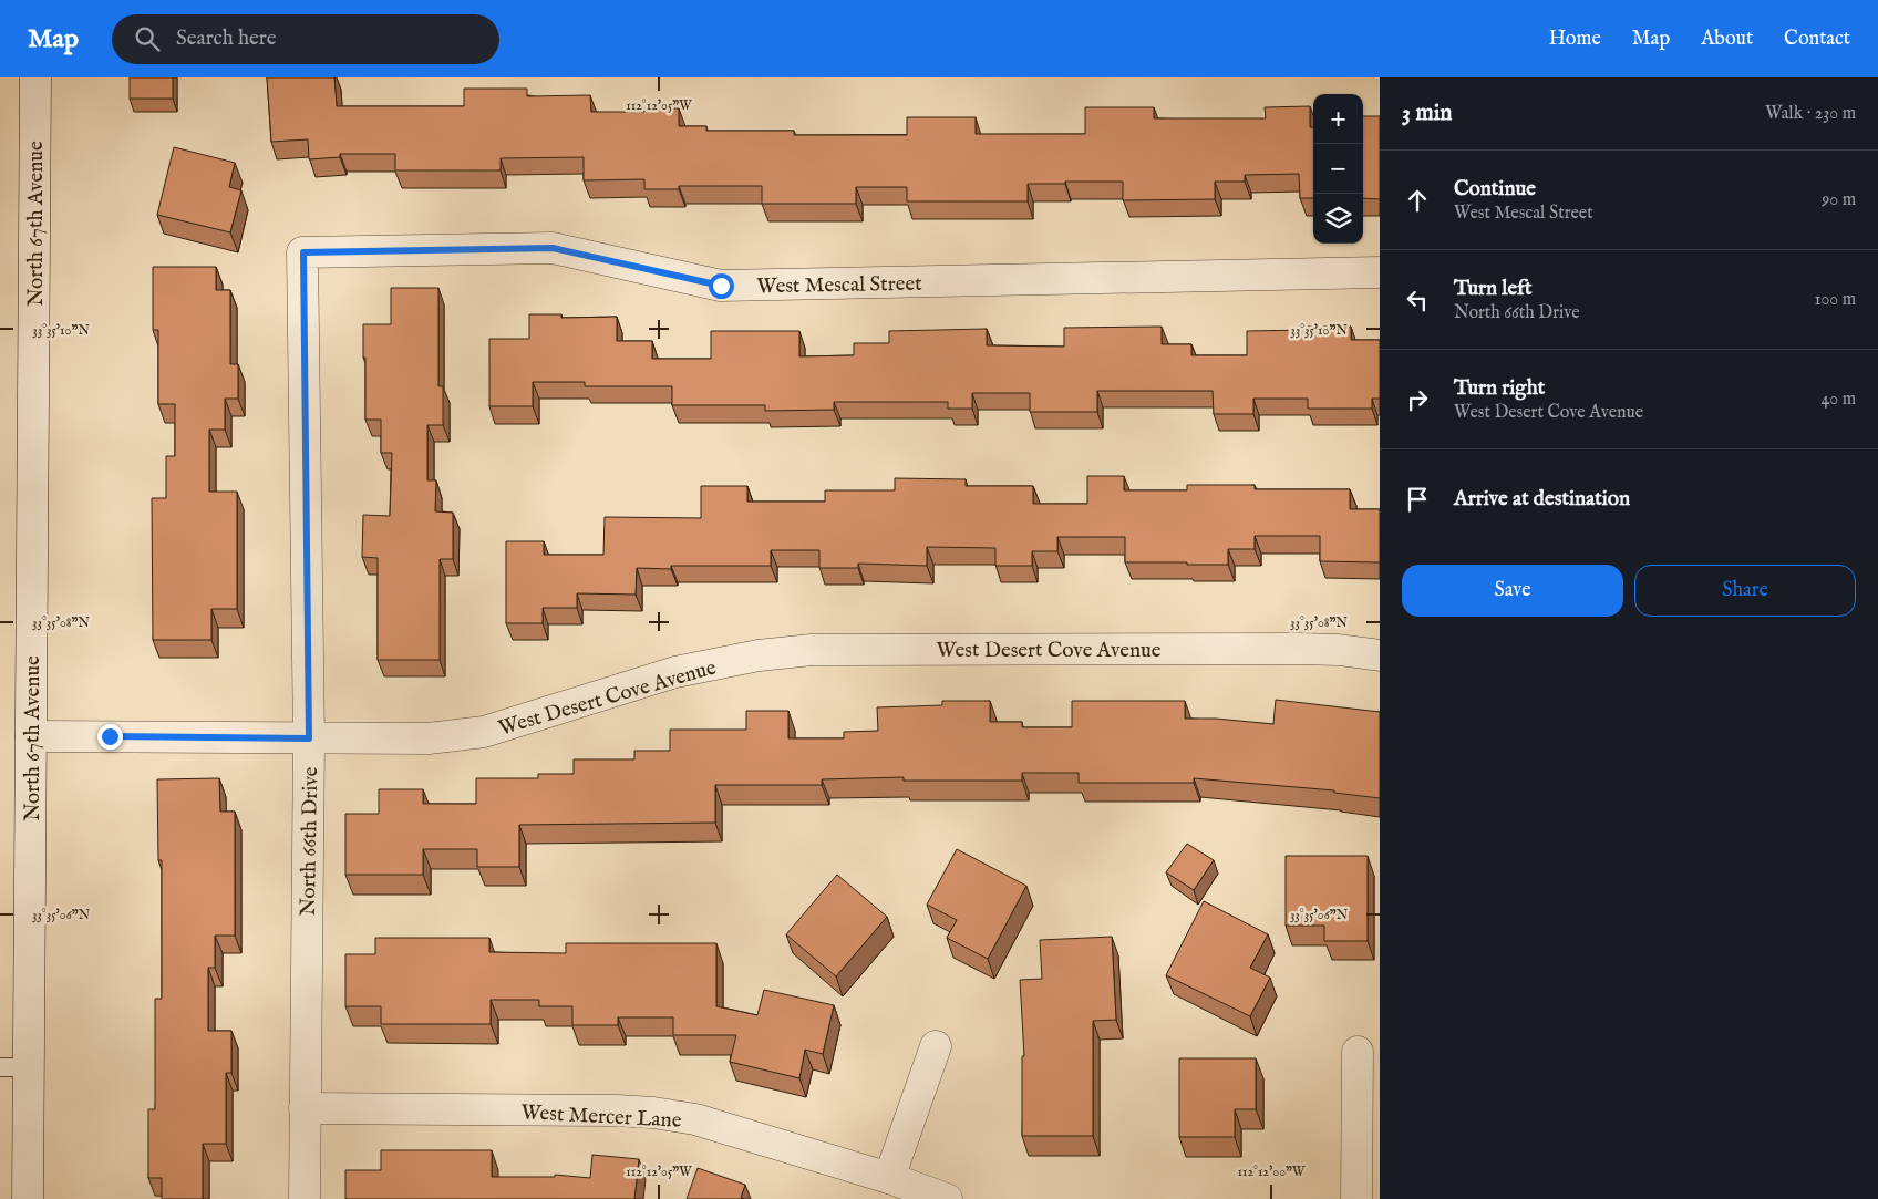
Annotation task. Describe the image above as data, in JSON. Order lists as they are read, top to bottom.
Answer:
{
  "streets": {
    "street": [
      "North 67th Avenue",
      "West Mescal Street",
      "West Desert Cove Avenue",
      "North 66th Drive",
      "West Mercer Lane"
    ]
  },
  "crossings": [
    ["North 67th Avenue", "West Desert Cove Avenue"],
    ["West Mescal Street", "North 66th Drive"],
    ["West Desert Cove Avenue", "North 66th Drive"],
    ["North 66th Drive", "West Mercer Lane"]
  ],
  "page": {
    "header": "Map",
    "search": "Search here",
    "nav": [
      "Home",
      "Map",
      "About",
      "Contact"
    ],
    "heading": ["3 min", "Walk · 230 m"],
    "map_buttons": ["+", "−"],
    "list": [
      ["Continue", "West Mescal Street", "90 m"],
      ["Turn left", "North 66th Drive", "100 m"],
      ["Turn right", "West Desert Cove Avenue", "40 m"],
      "Arrive at destination"
    ],
    "buttons": ["Save", "Share"]
  },
  "coordinates": [
    "112°12'05\"W",
    "33°35'10\"N",
    "33°35'08\"N",
    "33°35'06\"N",
    "112°12'00\"W"
  ]
}
